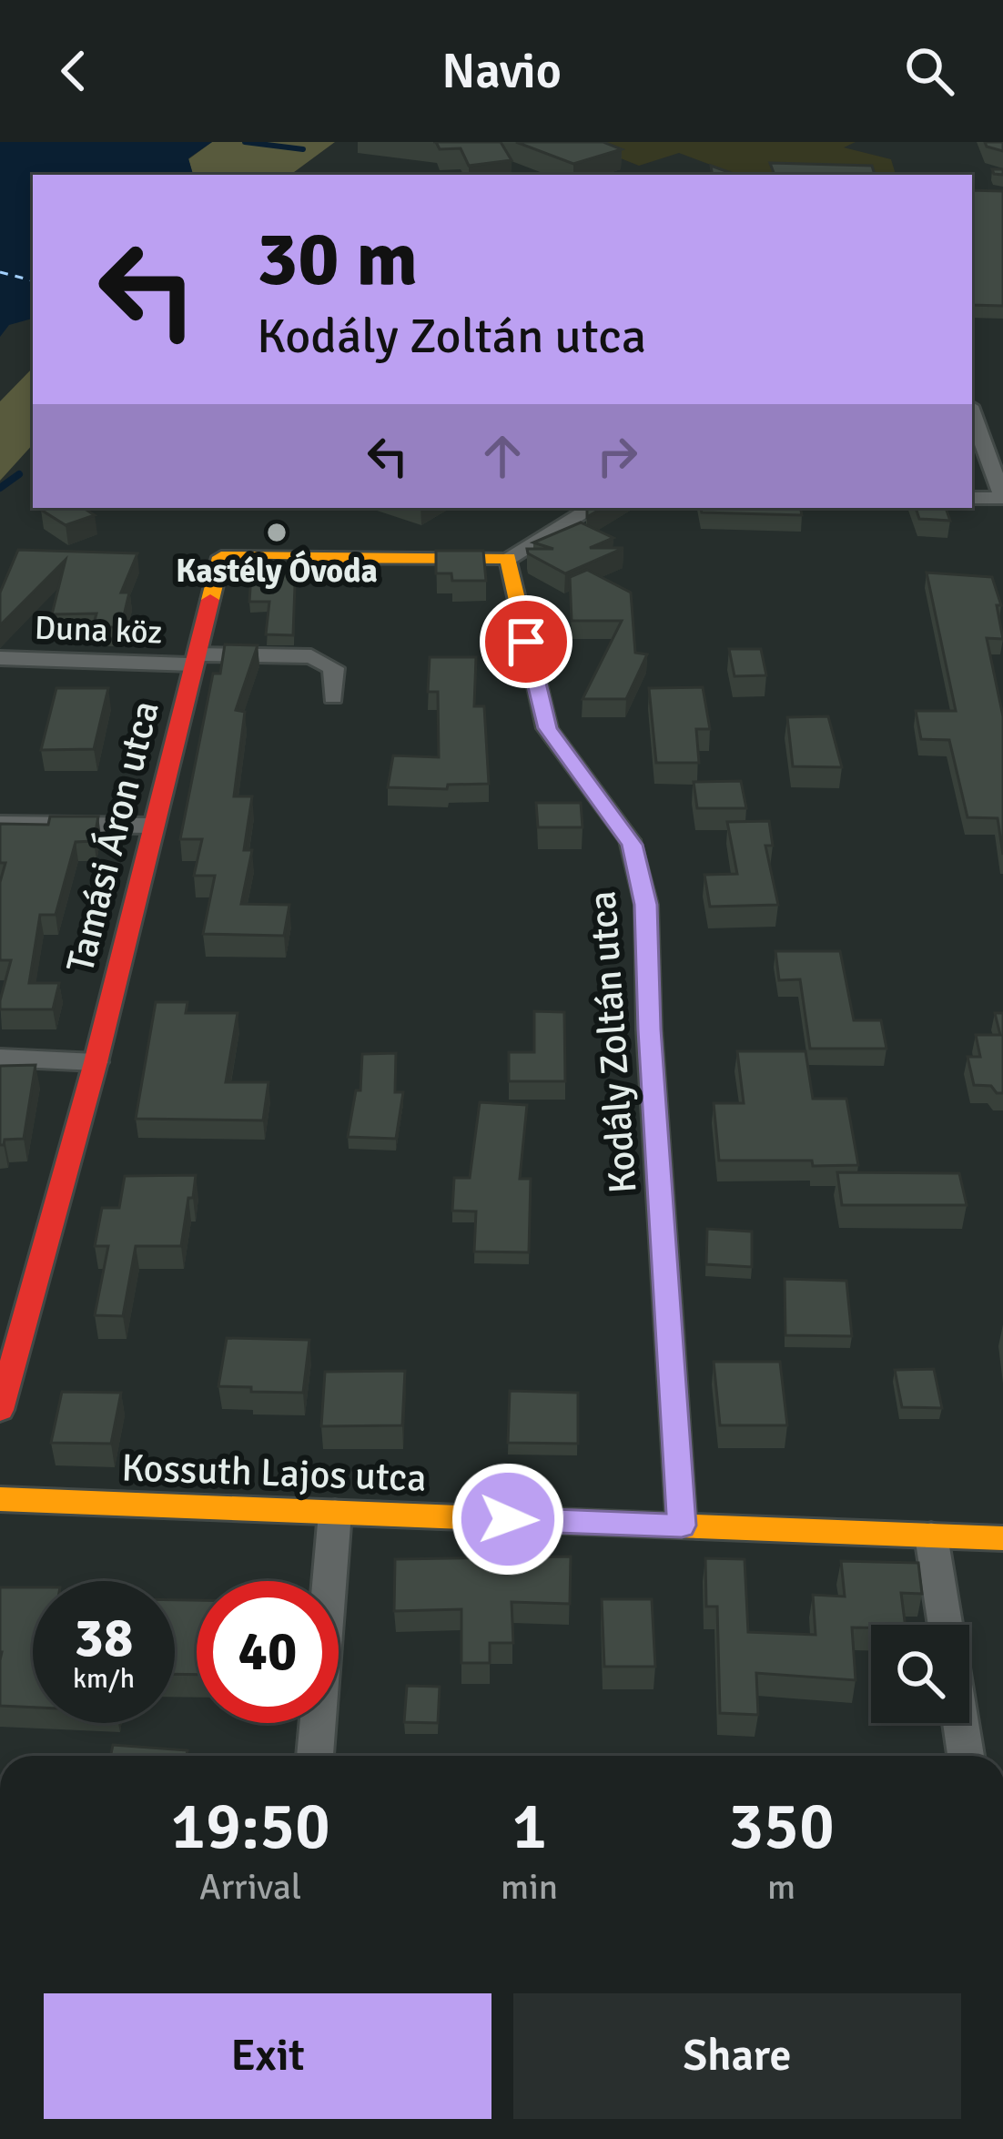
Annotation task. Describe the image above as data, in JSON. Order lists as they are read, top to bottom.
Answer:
{
  "streets": {
    "street": [
      "Duna köz",
      "Tamási Áron utca",
      "Kodály Zoltán utca",
      "Kossuth Lajos utca"
    ]
  },
  "crossings": [
    ["Duna köz", "Tamási Áron utca"],
    ["Tamási Áron utca", "Kodály Zoltán utca"],
    ["Kodály Zoltán utca", "Kossuth Lajos utca"]
  ],
  "places": ["Kastély Óvoda"],
  "page": {
    "header": "Navio",
    "turn": ["30 m", "Kodály Zoltán utca"],
    "speed": "38 km/h",
    "limit": "40",
    "eta": [
      "19:50",
      "Arrival",
      "1",
      "min",
      "350",
      "m"
    ],
    "buttons": ["Exit", "Share"]
  }
}
